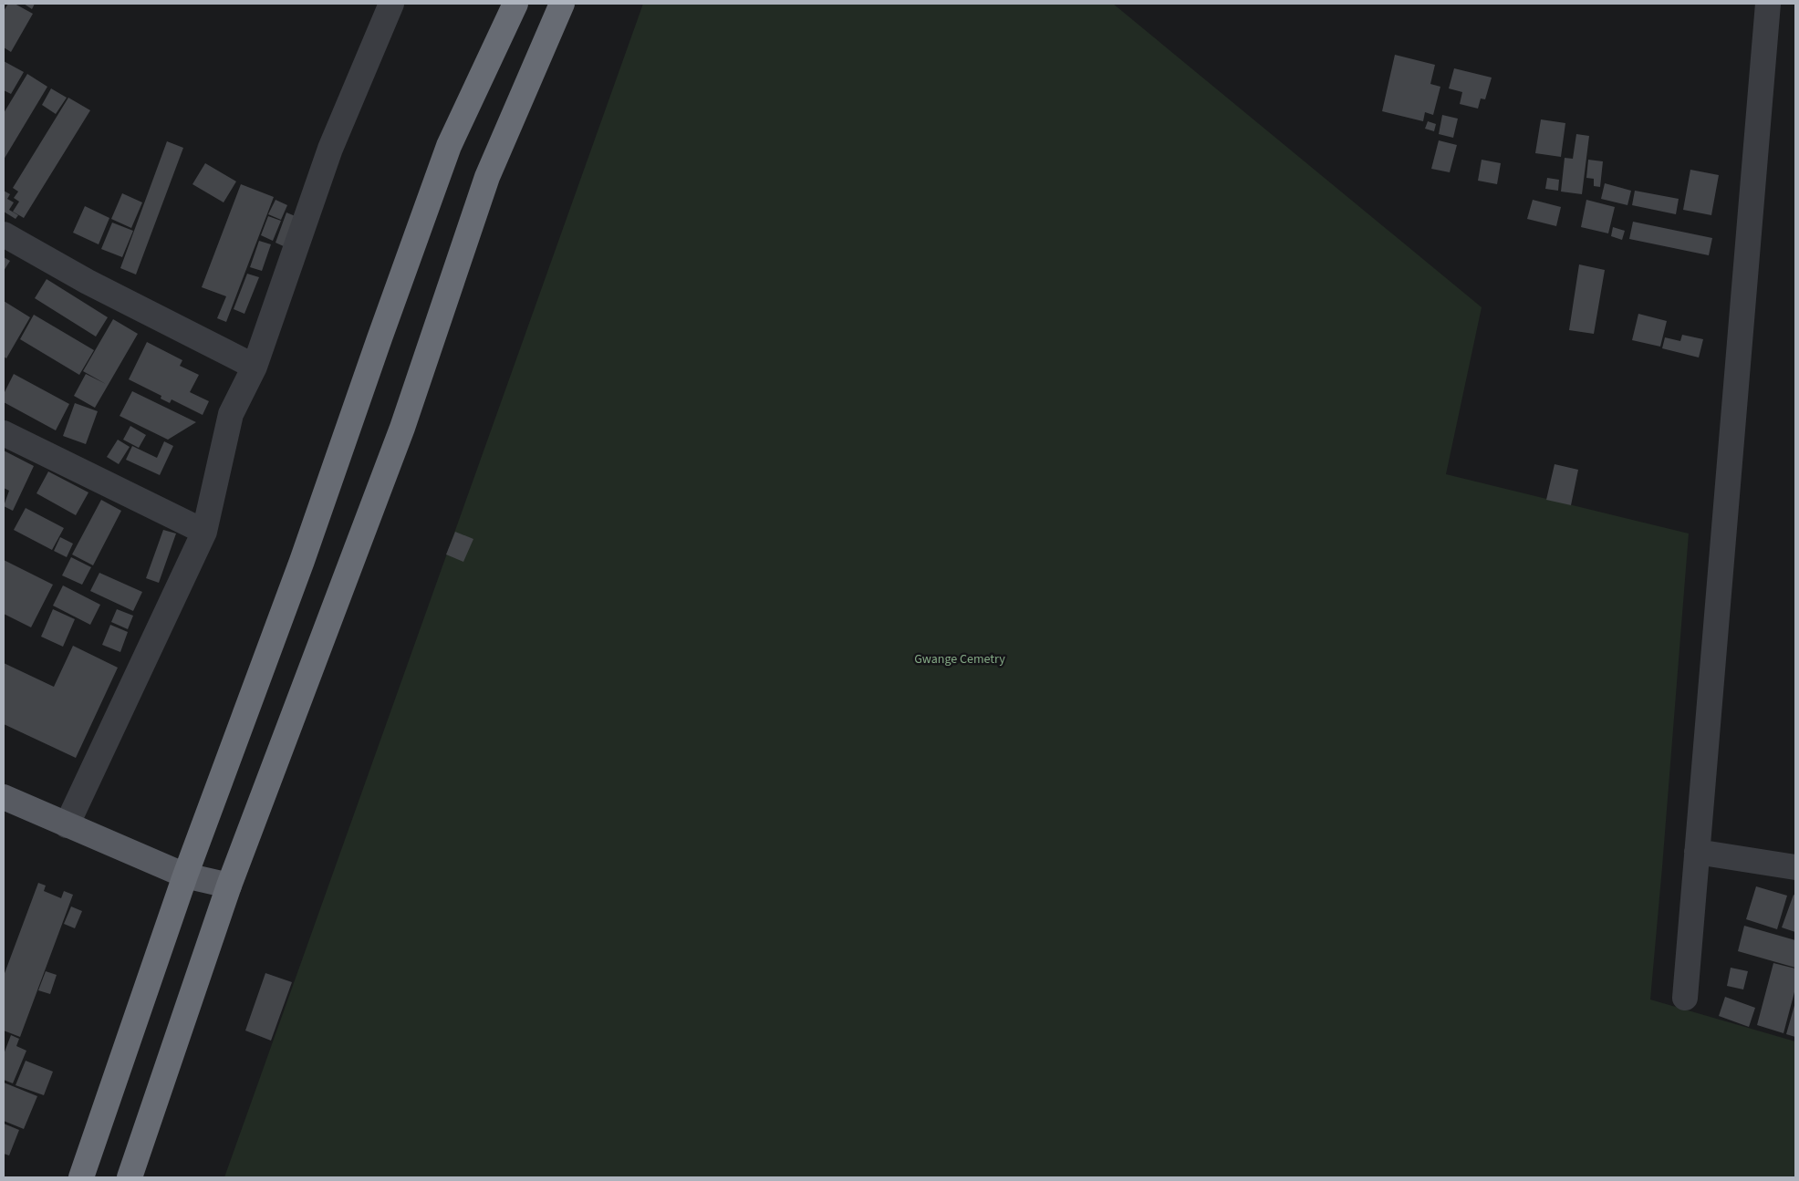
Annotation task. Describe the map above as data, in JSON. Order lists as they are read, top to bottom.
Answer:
{
  "parks": ["Gwange Cemetry"]
}
